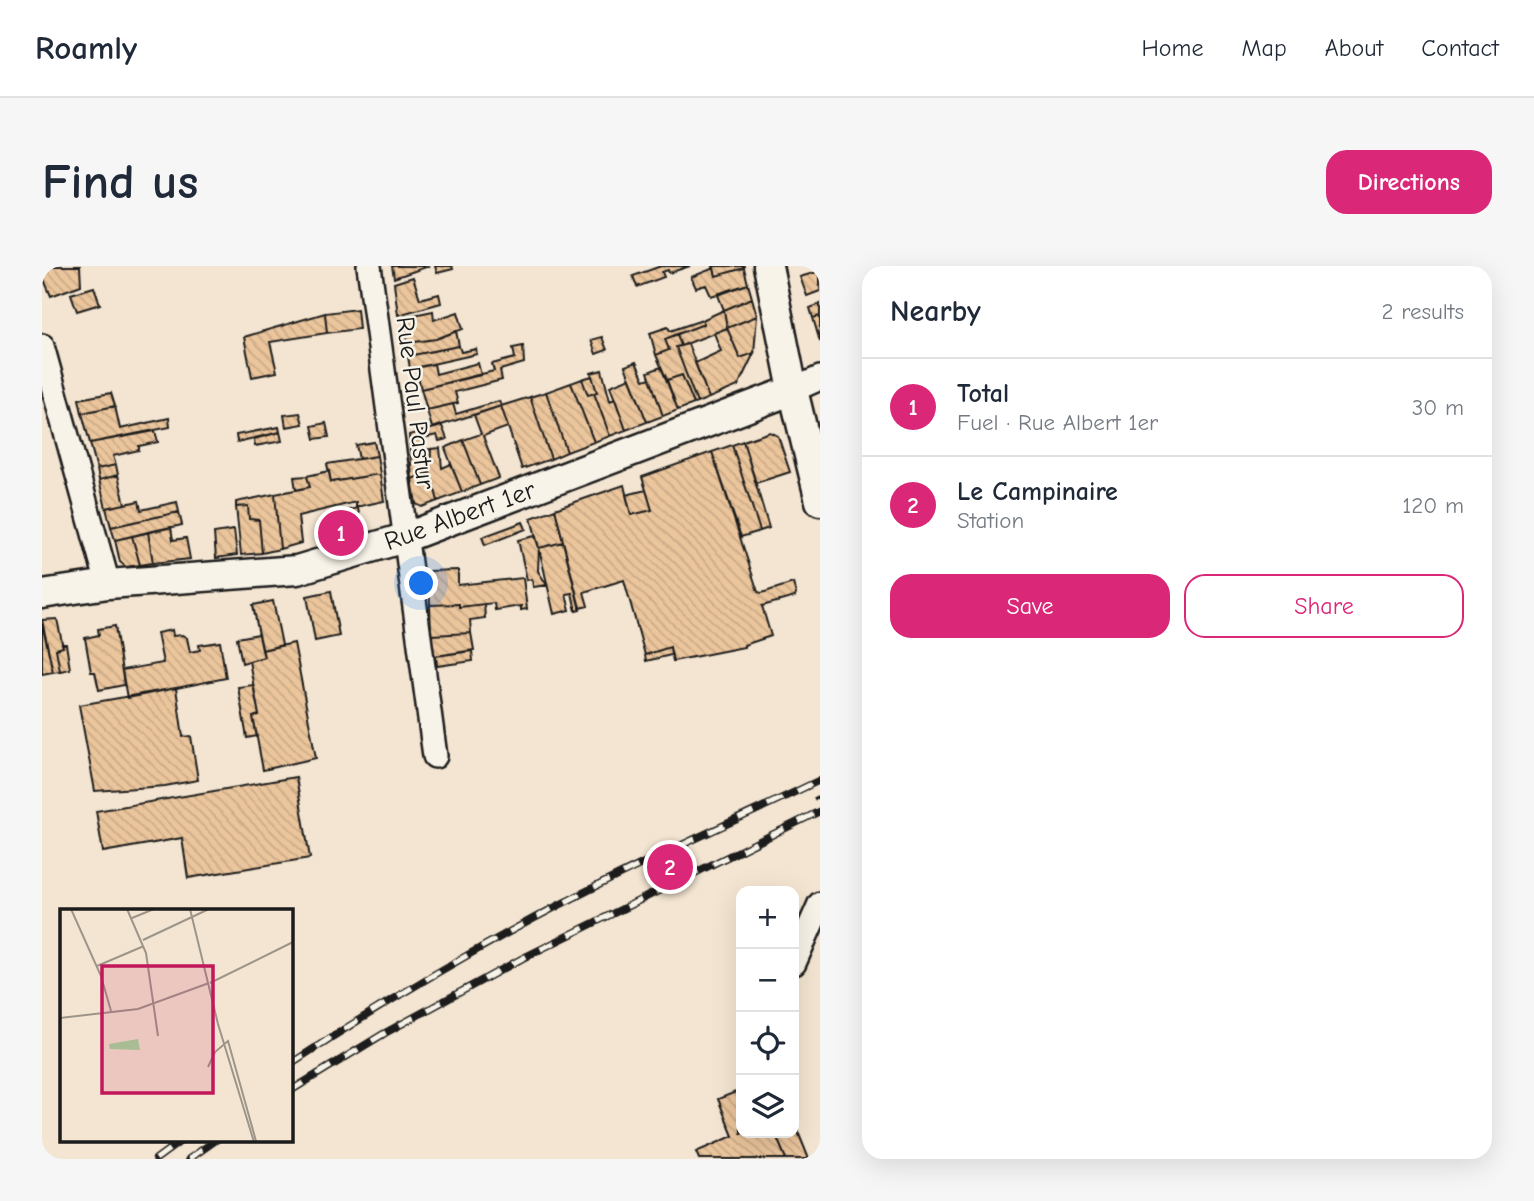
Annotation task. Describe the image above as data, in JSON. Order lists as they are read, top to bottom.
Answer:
{
  "streets": {
    "main road": ["Rue Albert 1er"],
    "street": ["Rue Paul Pastur"]
  },
  "crossings": [
    ["Rue Paul Pastur", "Rue Albert 1er"]
  ],
  "page": {
    "header": "Roamly",
    "nav": [
      "Home",
      "Map",
      "About",
      "Contact"
    ],
    "buttons": [
      "Directions",
      ["Save", "Share"]
    ],
    "title": "Find us",
    "heading": ["Nearby", "2 results"],
    "list": [
      {
        "mark": "1",
        "name": "Total",
        "note": "Fuel · Rue Albert 1er",
        "value": "30 m"
      },
      {
        "mark": "2",
        "name": "Le Campinaire",
        "note": "Station",
        "value": "120 m"
      }
    ],
    "pins": ["1", "2"],
    "map_buttons": ["+", "−"]
  }
}
